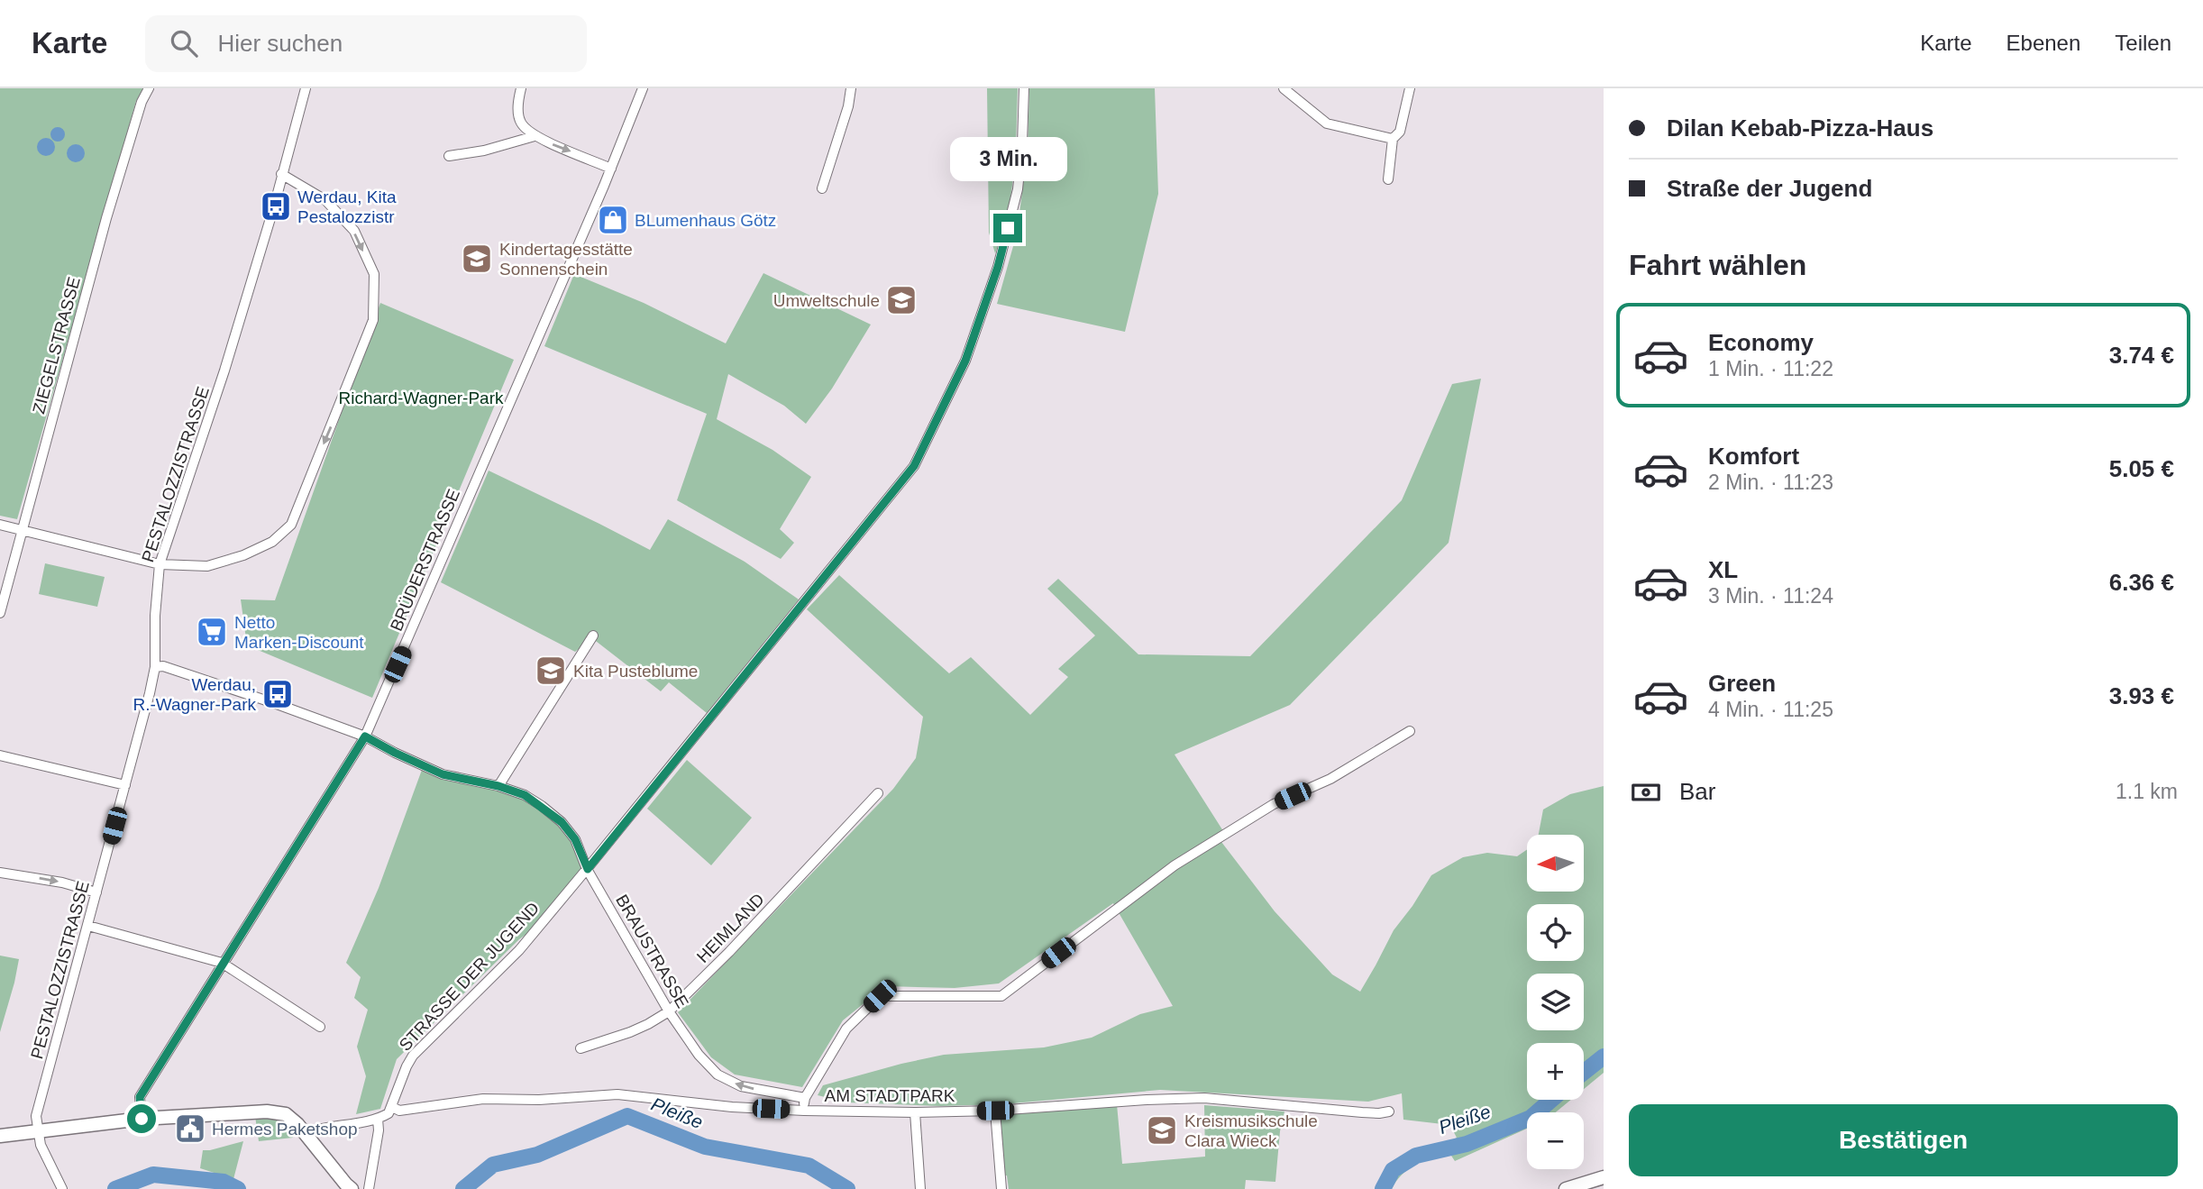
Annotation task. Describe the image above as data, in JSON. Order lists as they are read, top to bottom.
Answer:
{
  "streets": {
    "street": [
      "ZIEGELSTRASSE",
      "PESTALOZZISTRASSE",
      "BRÜDERSTRASSE",
      "HEIMLAND",
      "BRAUSTRASSE",
      "STRASSE DER JUGEND",
      "AM STADTPARK"
    ]
  },
  "crossings": [
    ["PESTALOZZISTRASSE", "BRAUSTRASSE"],
    ["BRÜDERSTRASSE", "BRAUSTRASSE"],
    ["HEIMLAND", "BRAUSTRASSE"],
    ["BRAUSTRASSE", "STRASSE DER JUGEND"],
    ["STRASSE DER JUGEND", "AM STADTPARK"]
  ],
  "water": ["Pleiße"],
  "parks": ["Richard-Wagner-Park"],
  "places": {
    "bus stop": ["Werdau, Kita Pestalozzistr", "Werdau, R.-Wagner-Park"],
    "shop": ["BLumenhaus Götz"],
    "school or university": [
      "Kindertagesstätte Sonnenschein",
      "Umweltschule",
      "Kita Pusteblume",
      "Kreismusikschule Clara Wieck"
    ],
    "supermarket": ["Netto Marken-Discount"],
    "public building": ["Hermes Paketshop"]
  },
  "north": "left",
  "page": {
    "header": "Karte",
    "search": "Hier suchen",
    "nav": ["Karte", "Ebenen", "Teilen"],
    "banner": ["Dilan Kebab-Pizza-Haus", "Straße der Jugend"],
    "bubble": "3 Min.",
    "heading": "Fahrt wählen",
    "list": [
      {
        "name": "Economy",
        "note": "1 Min. · 11:22",
        "value": "3.74 €"
      },
      {
        "name": "Komfort",
        "note": "2 Min. · 11:23",
        "value": "5.05 €"
      },
      {
        "name": "XL",
        "note": "3 Min. · 11:24",
        "value": "6.36 €"
      },
      {
        "name": "Green",
        "note": "4 Min. · 11:25",
        "value": "3.93 €"
      }
    ],
    "pay": ["Bar", "1.1 km"],
    "map_buttons": ["+", "−"],
    "buttons": "Bestätigen"
  }
}
